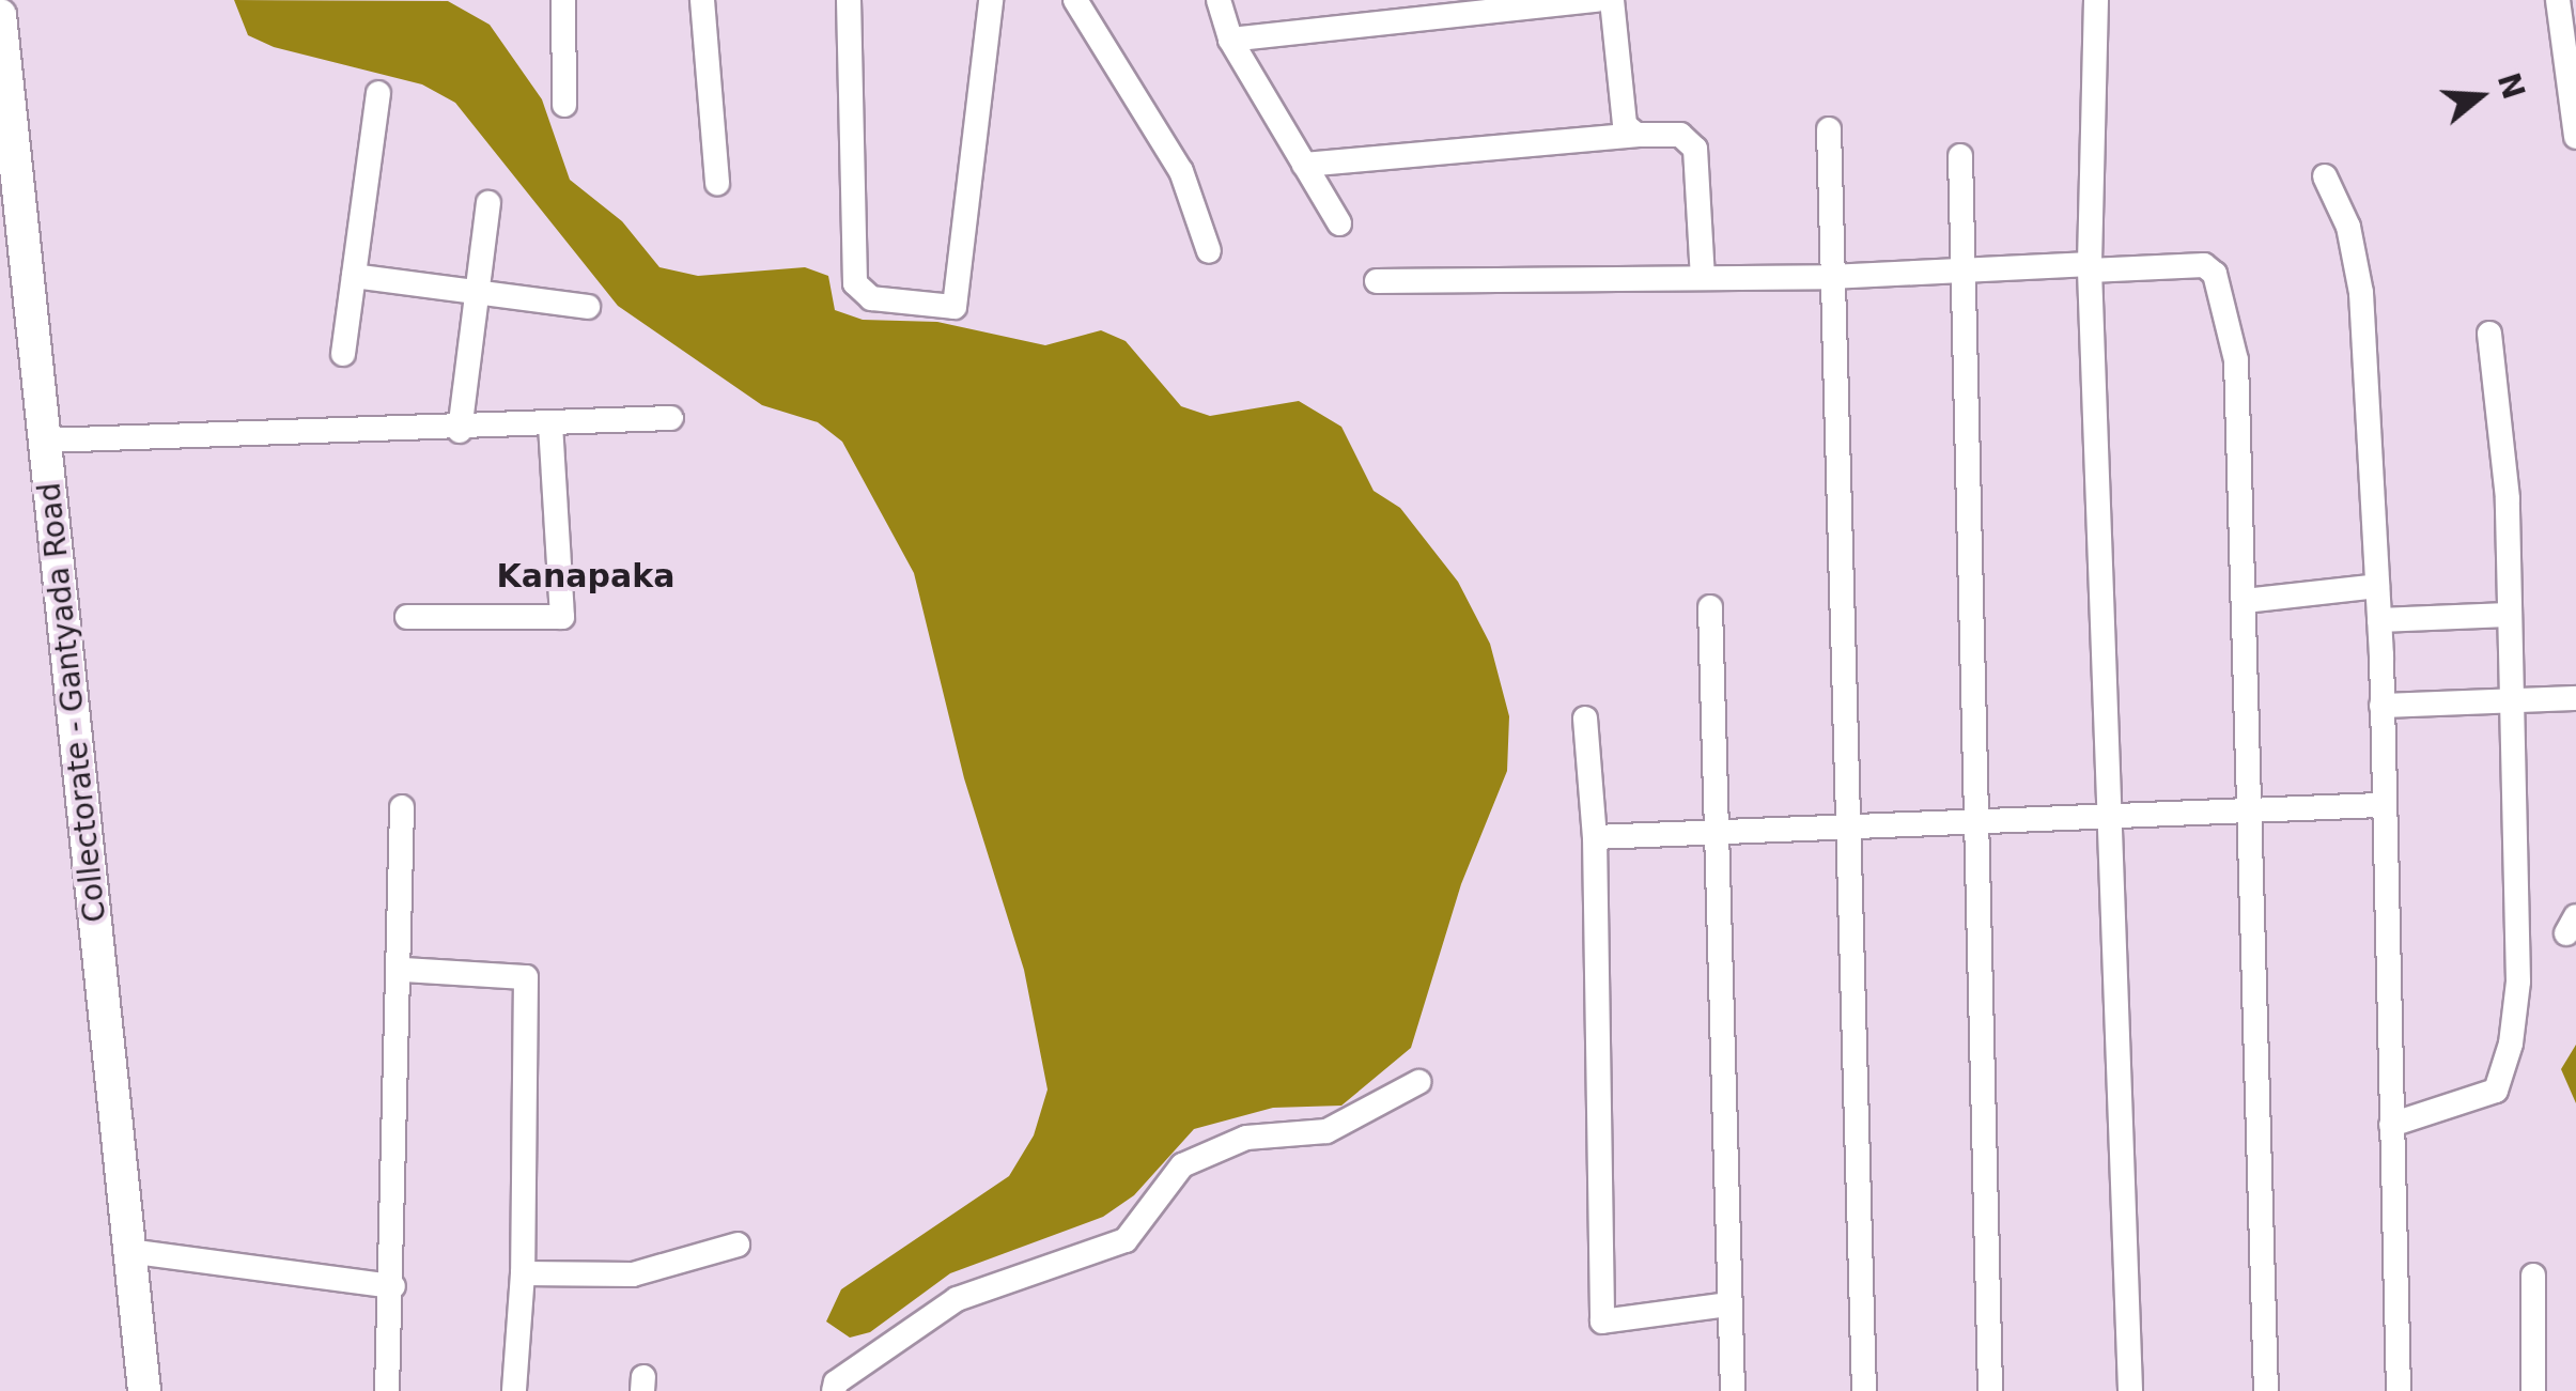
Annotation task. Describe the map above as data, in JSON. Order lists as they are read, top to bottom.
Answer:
{
  "streets": {
    "street": ["Collectorate - Gantyada Road"]
  },
  "districts": ["Kanapaka"],
  "north": "right"
}
